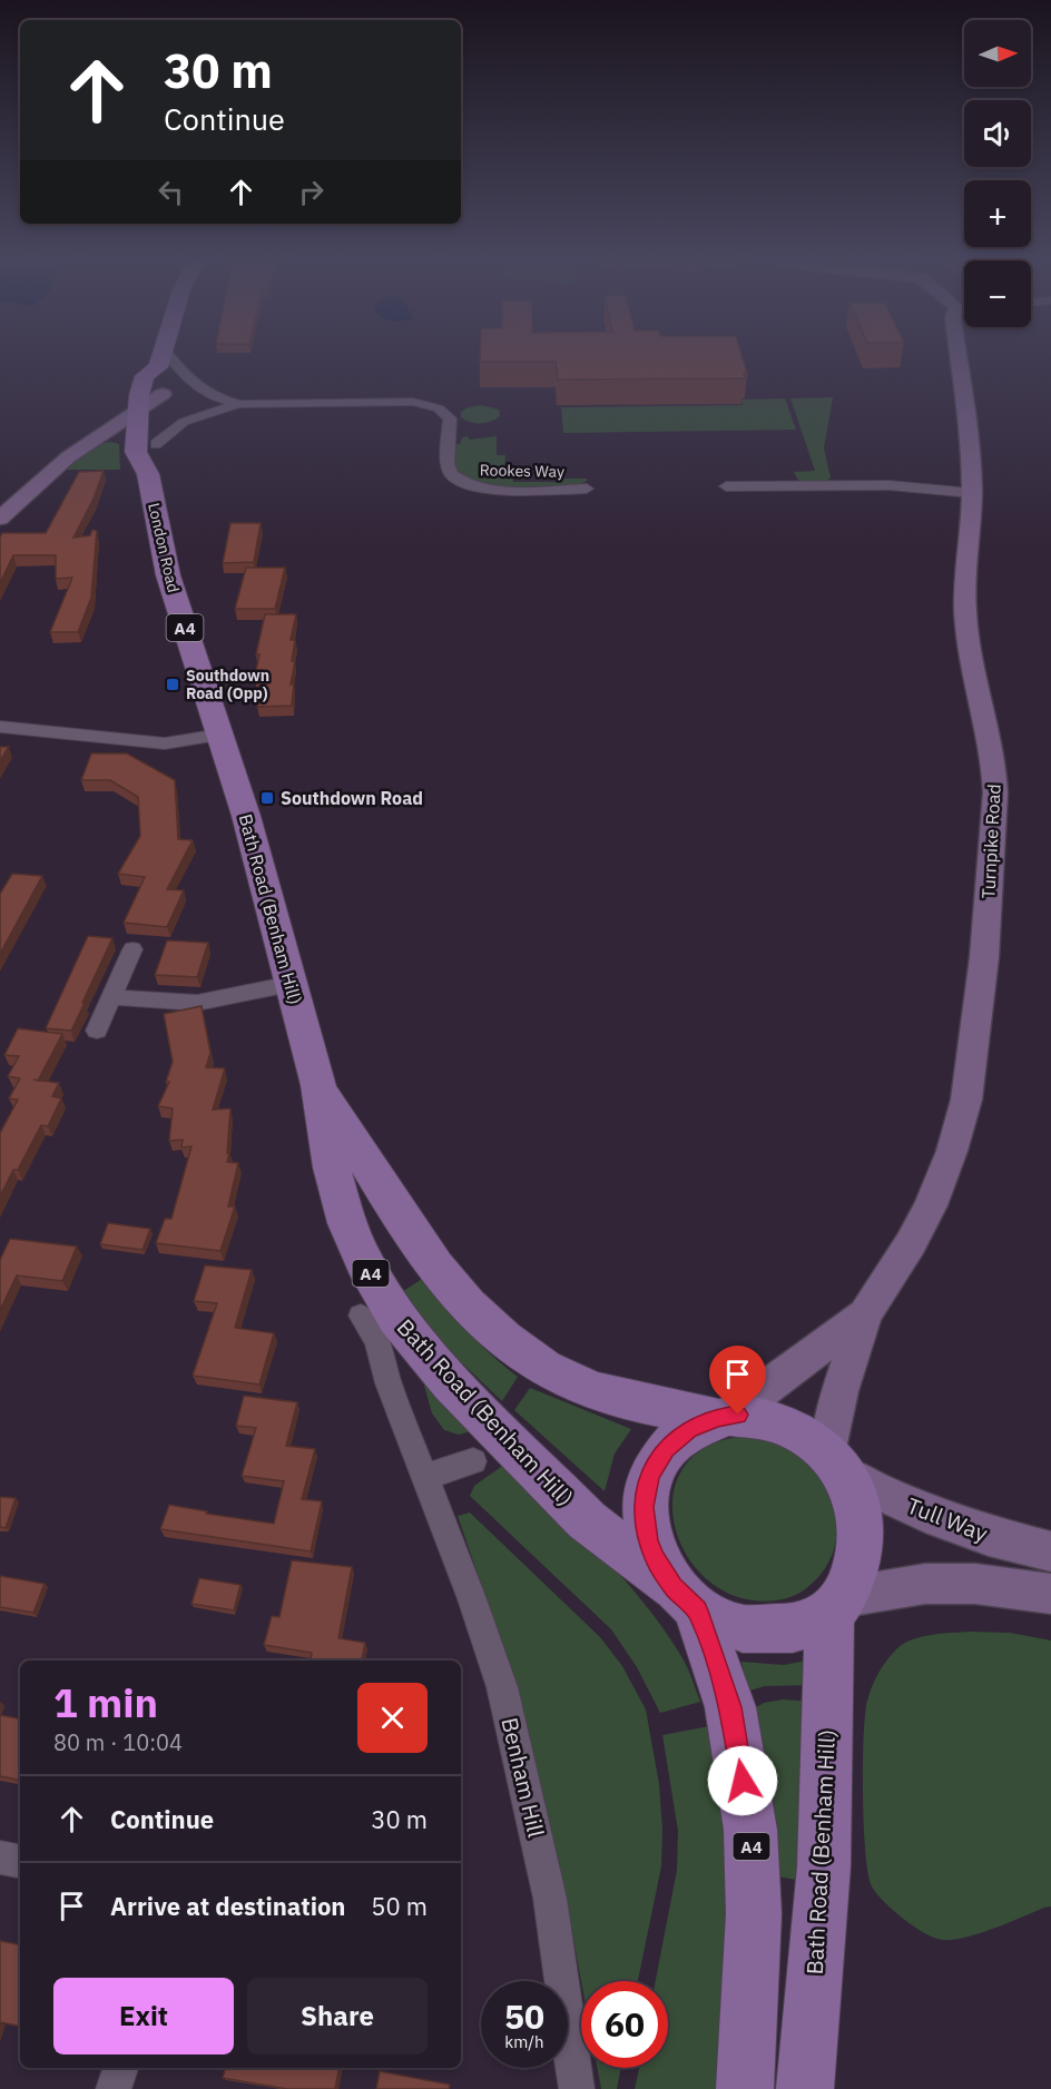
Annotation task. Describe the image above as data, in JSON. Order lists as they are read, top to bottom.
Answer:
{
  "streets": {
    "main road": ["London Road", "A4", "Bath Road (Benham Hill)"],
    "street": [
      "Rookes Way",
      "Turnpike Road",
      "Tull Way",
      "Benham Hill"
    ]
  },
  "crossings": [
    ["Rookes Way", "London Road"],
    ["London Road", "Bath Road (Benham Hill)"],
    ["A4", "Turnpike Road"],
    ["A4", "Bath Road (Benham Hill)"],
    ["A4", "Tull Way"],
    ["Turnpike Road", "Bath Road (Benham Hill)"],
    ["Turnpike Road", "Tull Way"],
    ["Bath Road (Benham Hill)", "Tull Way"]
  ],
  "places": {
    "transit": ["Southdown Road (Opp)", "Southdown Road"]
  },
  "north": "right",
  "page": {
    "map_buttons": ["+", "−"],
    "turn": ["30 m", "Continue"],
    "heading": ["1 min", "80 m · 10:04"],
    "list": [
      {
        "name": "Continue",
        "value": "30 m"
      },
      {
        "name": "Arrive at destination",
        "value": "50 m"
      }
    ],
    "buttons": ["Exit", "Share"],
    "speed": "50 km/h",
    "limit": "60"
  }
}
